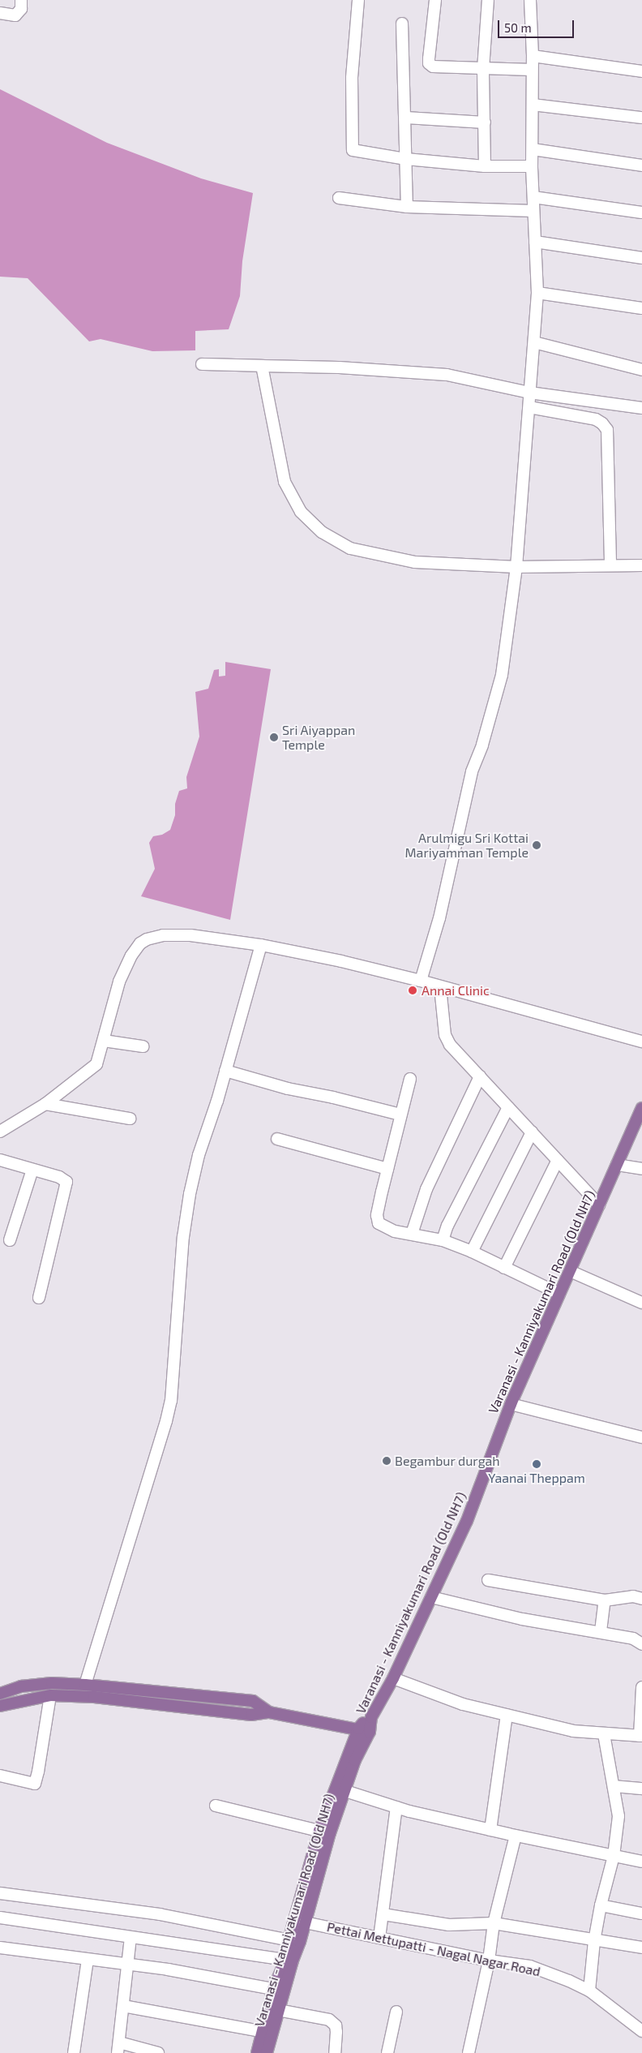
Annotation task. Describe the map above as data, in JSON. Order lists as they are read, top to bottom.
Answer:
{
  "streets": {
    "main road": ["Varanasi - Kanniyakumari Road (Old NH7)"],
    "street": ["Pettai Mettupatti - Nagal Nagar Road"]
  },
  "crossings": [
    ["Varanasi - Kanniyakumari Road (Old NH7)", "Pettai Mettupatti - Nagal Nagar Road"]
  ],
  "places": [
    "Sri Aiyappan Temple",
    "Arulmigu Sri Kottai Mariyamman Temple",
    "Annai Clinic",
    "Begambur durgah",
    "Yaanai Theppam"
  ],
  "scale_bar": "50 m"
}
